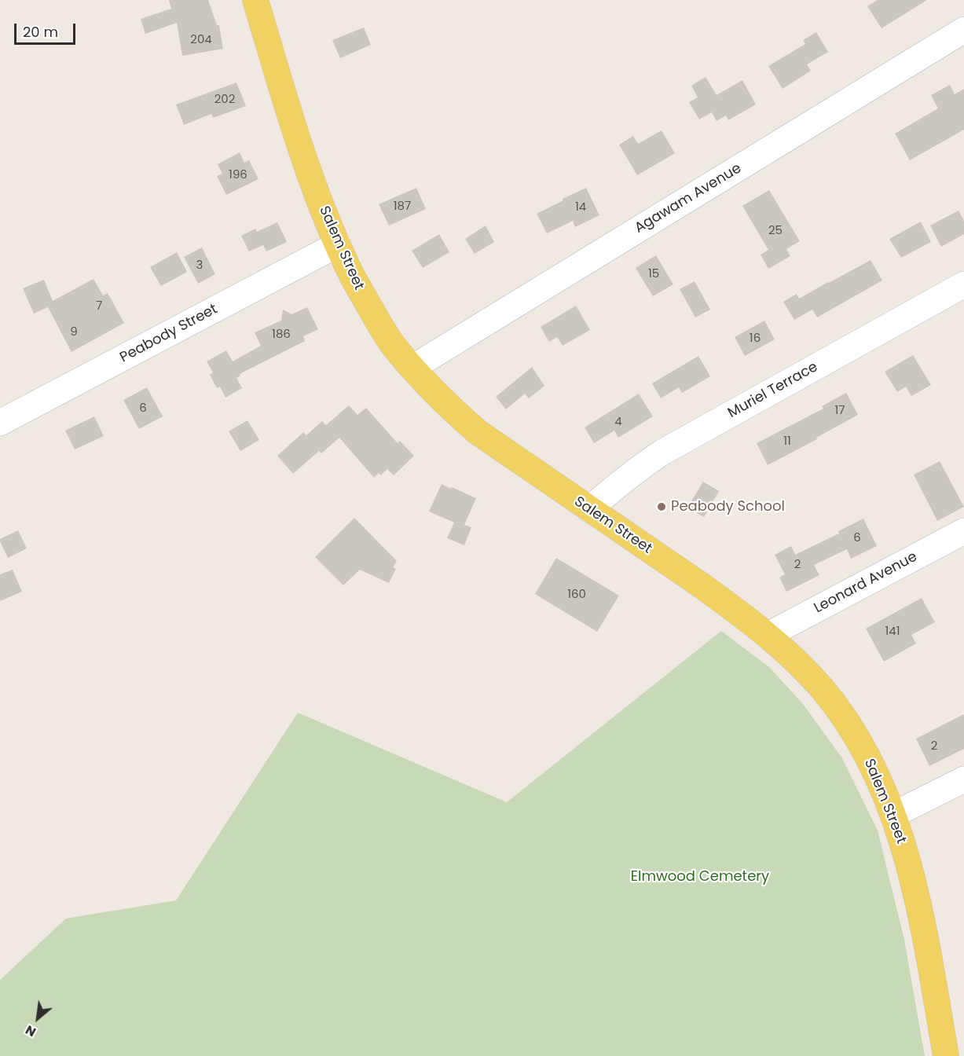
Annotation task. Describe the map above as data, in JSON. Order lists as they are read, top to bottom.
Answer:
{
  "streets": {
    "main road": ["Salem Street"],
    "street": [
      "Agawam Avenue",
      "Peabody Street",
      "Muriel Terrace",
      "Leonard Avenue"
    ]
  },
  "crossings": [
    ["Agawam Avenue", "Salem Street"],
    ["Salem Street", "Peabody Street"],
    ["Salem Street", "Muriel Terrace"],
    ["Salem Street", "Leonard Avenue"]
  ],
  "parks": ["Elmwood Cemetery"],
  "places": ["Peabody School"],
  "house_numbers": [
    "204",
    "202",
    "196",
    "187",
    "14",
    "25",
    "3",
    "15",
    "7",
    "9",
    "186",
    "16",
    "6",
    "17",
    "4",
    "11",
    "6",
    "2",
    "160",
    "141",
    "2"
  ],
  "scale_bar": "20 m",
  "north": "bottom left"
}
